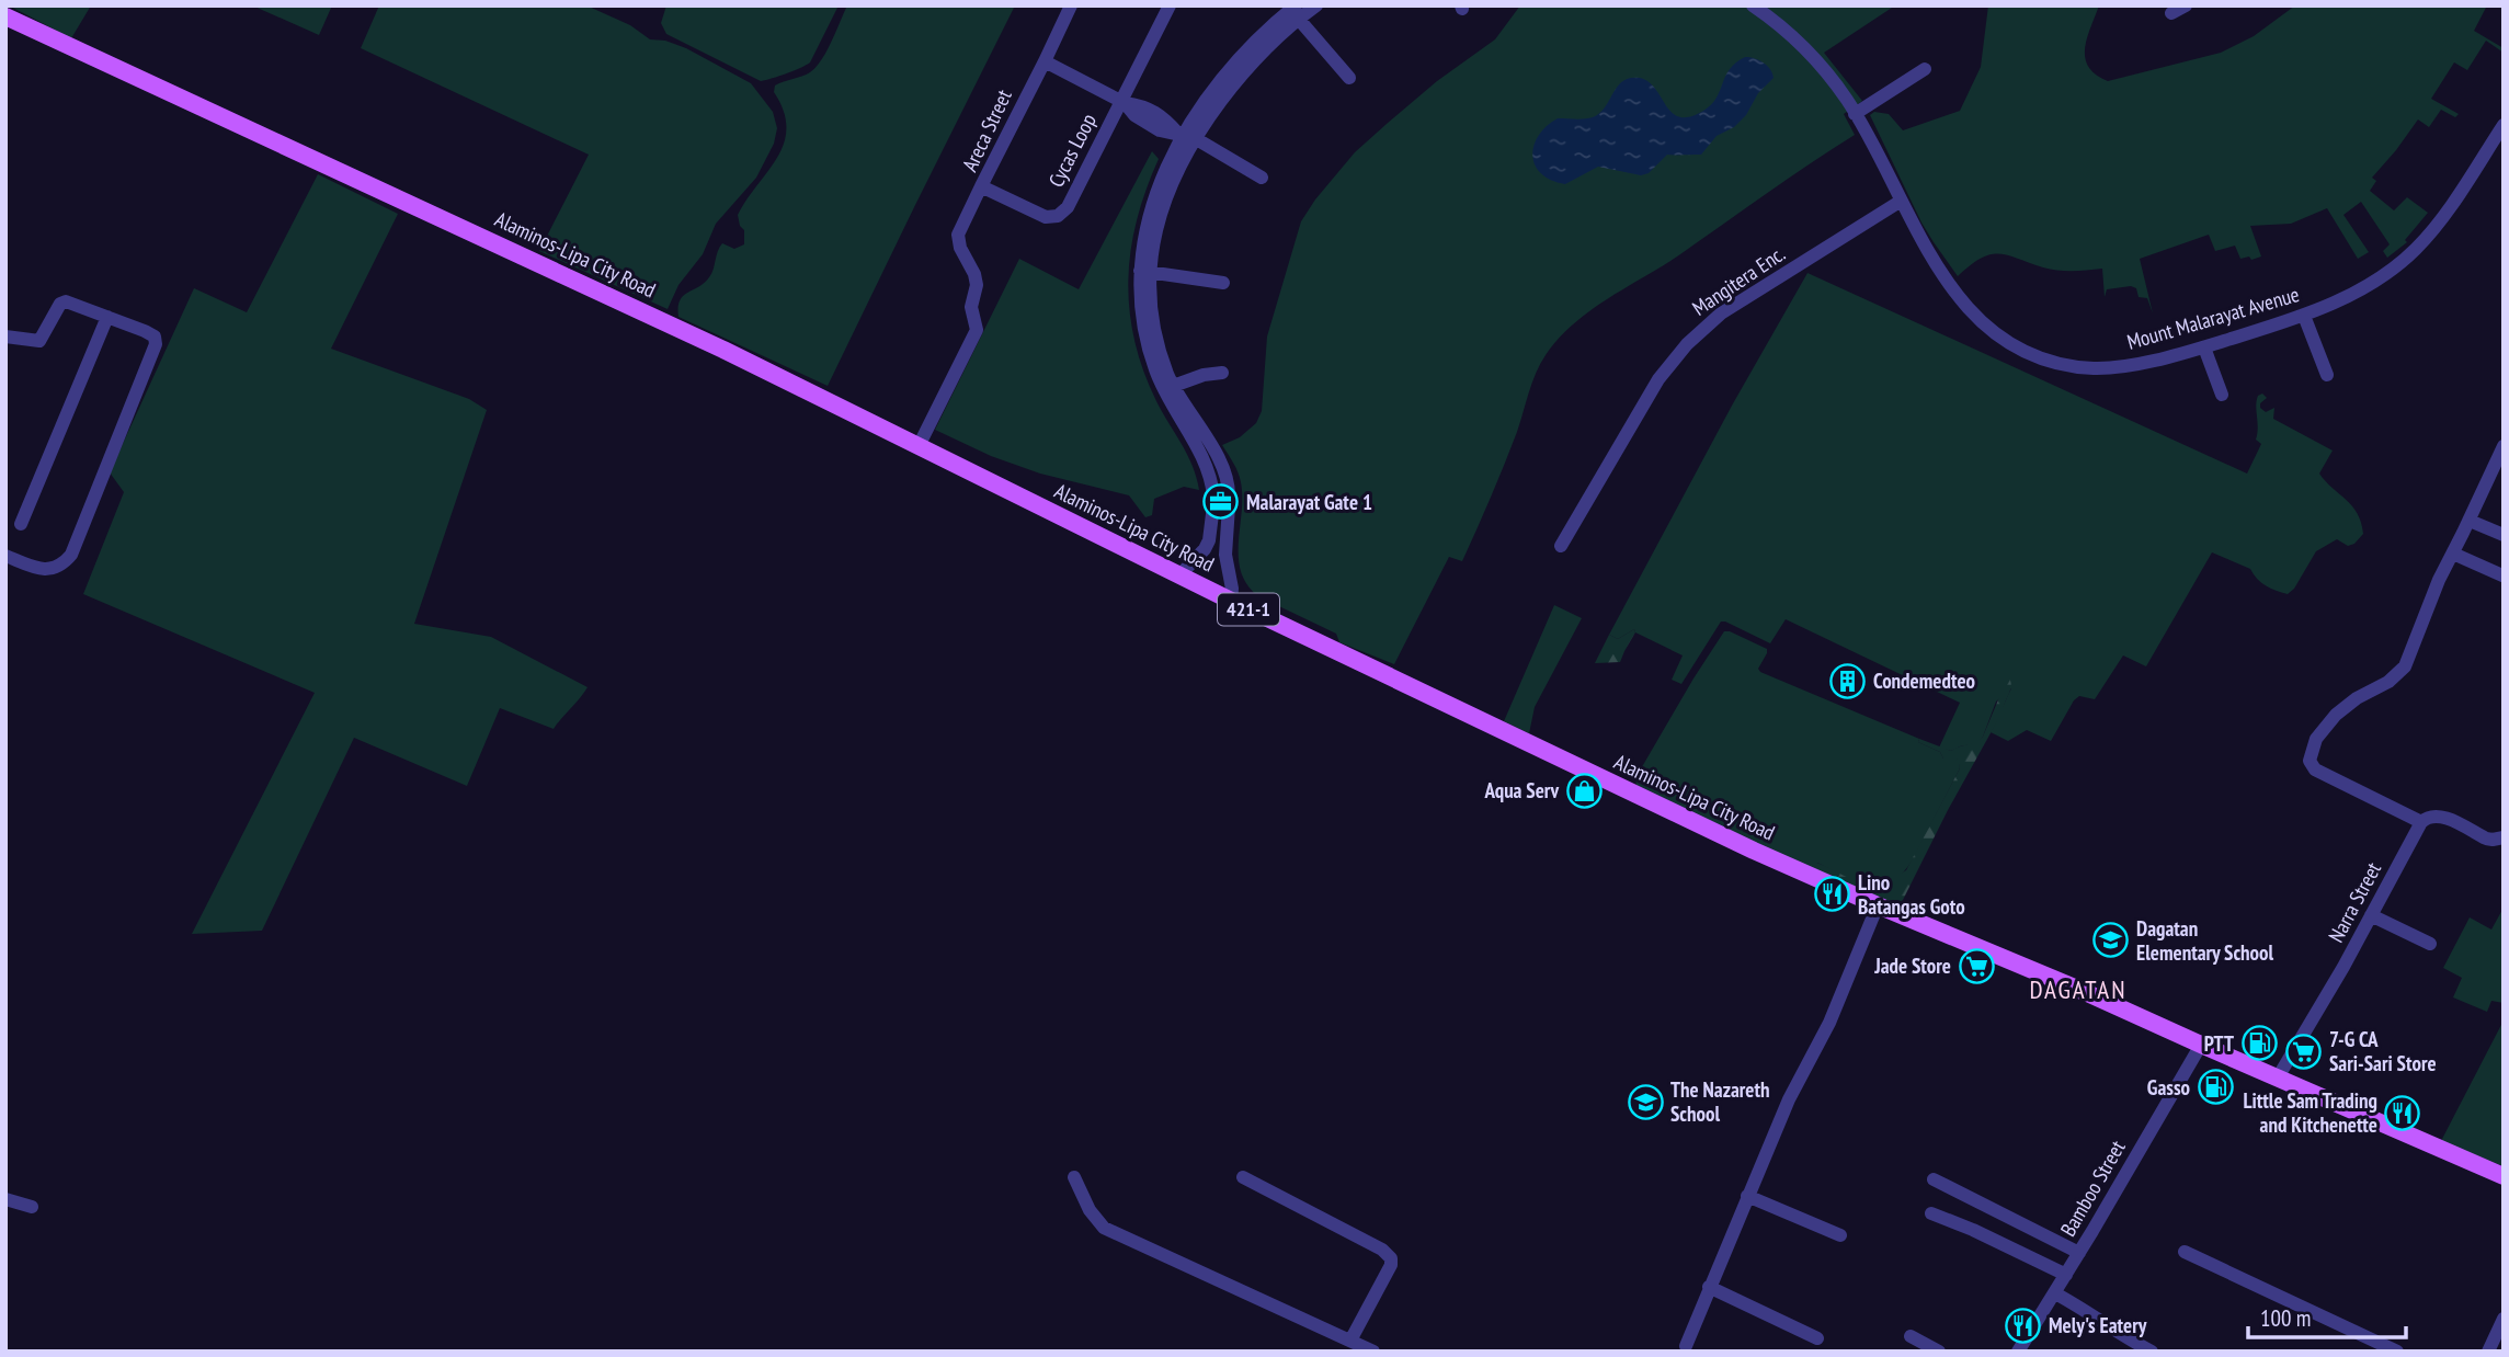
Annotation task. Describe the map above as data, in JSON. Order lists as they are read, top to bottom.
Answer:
{
  "streets": {
    "main road": ["Alaminos-Lipa City Road", "421-1"],
    "street": [
      "Areca Street",
      "Cycas Loop",
      "Mangitera Enc.",
      "Mount Malarayat Avenue",
      "Narra Street",
      "Bamboo Street"
    ]
  },
  "crossings": [
    ["Areca Street", "Cycas Loop"],
    ["Alaminos-Lipa City Road", "Narra Street"],
    ["Alaminos-Lipa City Road", "Bamboo Street"],
    ["Mangitera Enc.", "Mount Malarayat Avenue"]
  ],
  "districts": ["DAGATAN"],
  "places": {
    "office": ["Malarayat Gate 1"],
    "building": ["Condemedteo"],
    "shop": ["Aqua Serv"],
    "restaurant": ["Lino Batangas Goto", "Little Sam Trading and Kitchenette", "Mely's Eatery"],
    "school or university": ["Dagatan Elementary School", "The Nazareth School"],
    "supermarket": ["Jade Store", "7-G CA Sari-Sari Store"],
    "fuel station": ["PTT", "Gasso"]
  },
  "scale_bar": "100 m"
}
